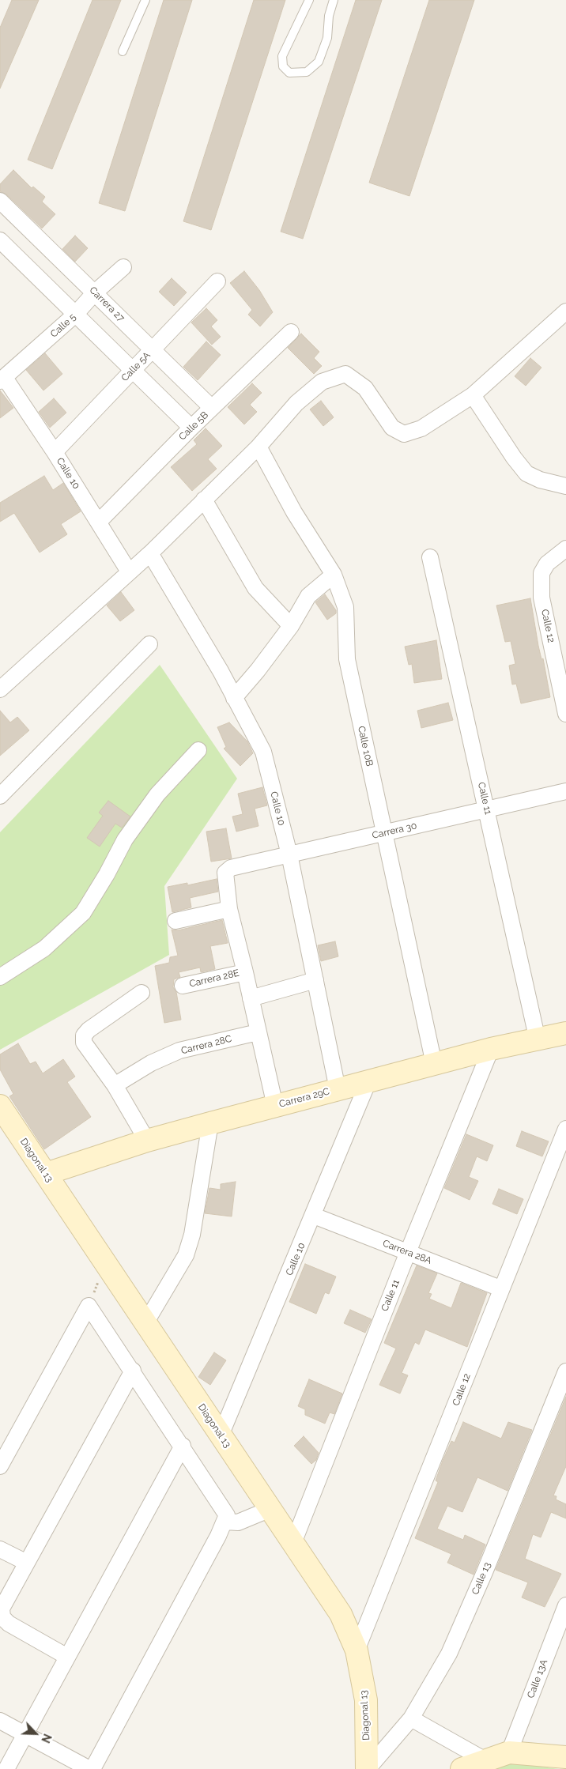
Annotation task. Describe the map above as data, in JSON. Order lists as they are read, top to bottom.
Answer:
{
  "streets": {
    "street": [
      "Carrera 27",
      "Calle 5",
      "Calle 5A",
      "Calle 5B",
      "Calle 10",
      "Calle 12",
      "Calle 10B",
      "Calle 11",
      "Carrera 30",
      "Carrera 28E",
      "Carrera 28C",
      "Carrera 29C",
      "Diagonal 13",
      "Carrera 28A",
      "Calle 13",
      "Calle 13A"
    ]
  },
  "crossings": [
    ["Carrera 27", "Calle 5"],
    ["Carrera 27", "Calle 5A"],
    ["Carrera 27", "Calle 5B"],
    ["Calle 5", "Calle 10"],
    ["Calle 5A", "Calle 10"],
    ["Calle 5B", "Calle 10"],
    ["Calle 10", "Carrera 30"],
    ["Calle 10", "Carrera 29C"],
    ["Calle 10", "Diagonal 13"],
    ["Calle 10", "Carrera 28A"],
    ["Calle 12", "Diagonal 13"],
    ["Calle 12", "Carrera 28A"],
    ["Calle 10B", "Carrera 30"],
    ["Calle 10B", "Carrera 29C"],
    ["Calle 11", "Carrera 30"],
    ["Calle 11", "Carrera 29C"],
    ["Calle 11", "Diagonal 13"],
    ["Calle 11", "Carrera 28A"],
    ["Carrera 29C", "Diagonal 13"],
    ["Diagonal 13", "Calle 13"]
  ],
  "north": "bottom right"
}
